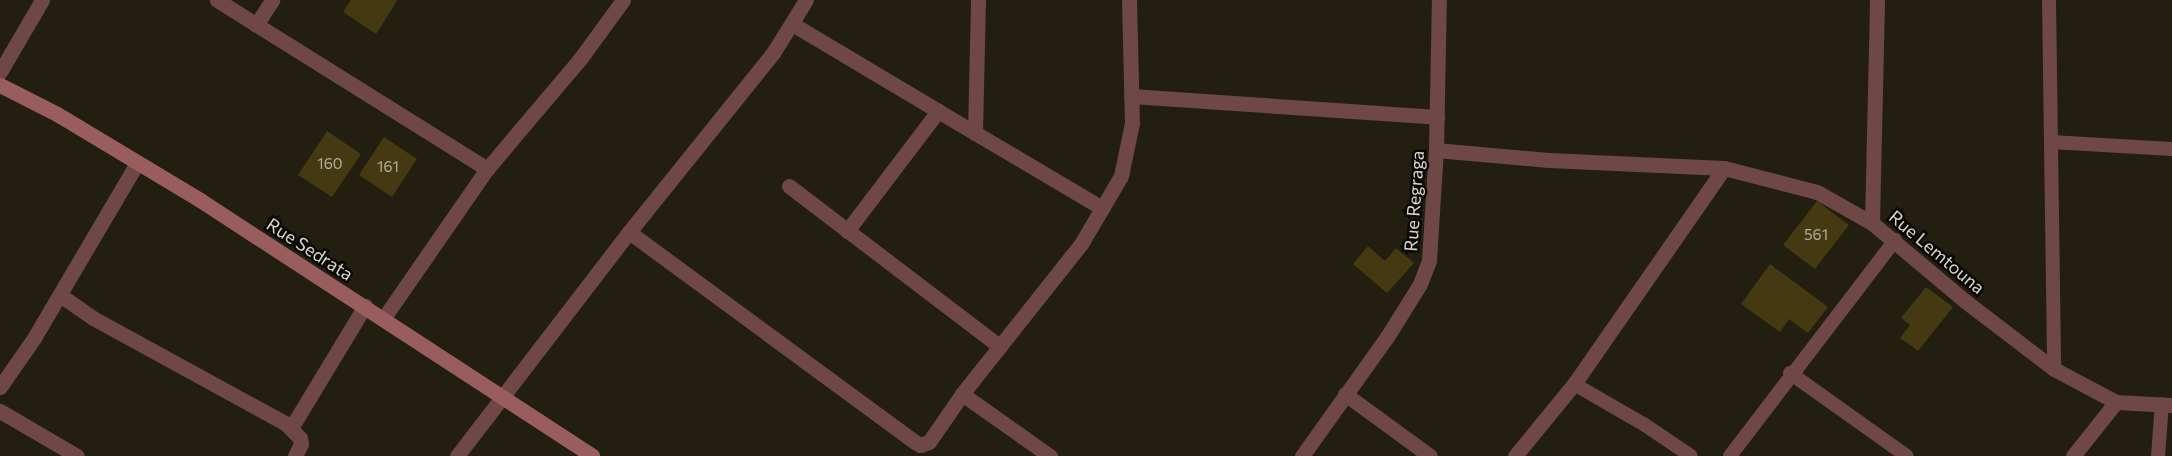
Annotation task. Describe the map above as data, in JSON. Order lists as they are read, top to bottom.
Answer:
{
  "streets": {
    "street": ["Rue Regraga", "Rue Sedrata", "Rue Lemtouna"]
  },
  "house_numbers": ["160", "161", "561"]
}
